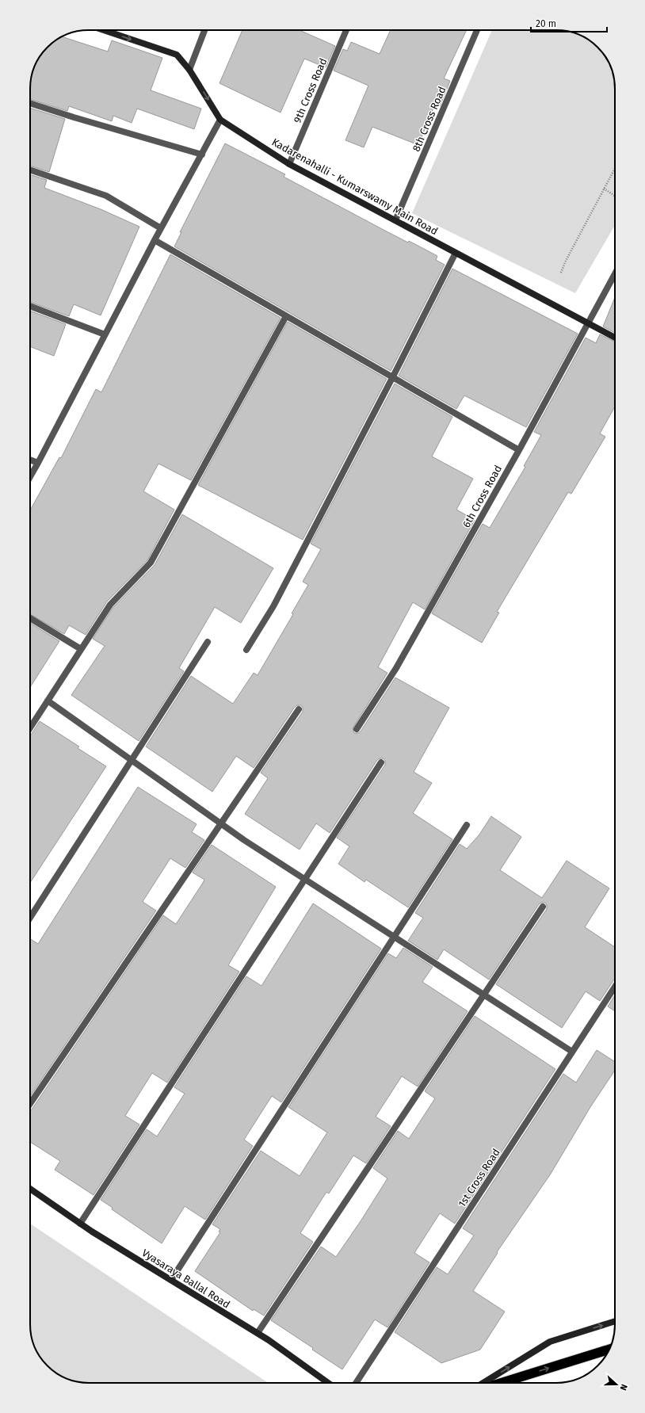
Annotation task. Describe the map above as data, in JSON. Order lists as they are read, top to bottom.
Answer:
{
  "streets": {
    "street": [
      "9th Cross Road",
      "8th Cross Road",
      "Kadarenahalli - Kumarswamy Main Road",
      "6th Cross Road",
      "1st Cross Road",
      "Vyasaraya Ballal Road"
    ]
  },
  "crossings": [
    ["9th Cross Road", "Kadarenahalli - Kumarswamy Main Road"],
    ["8th Cross Road", "Kadarenahalli - Kumarswamy Main Road"],
    ["Kadarenahalli - Kumarswamy Main Road", "6th Cross Road"]
  ],
  "scale_bar": "20 m",
  "north": "right"
}
